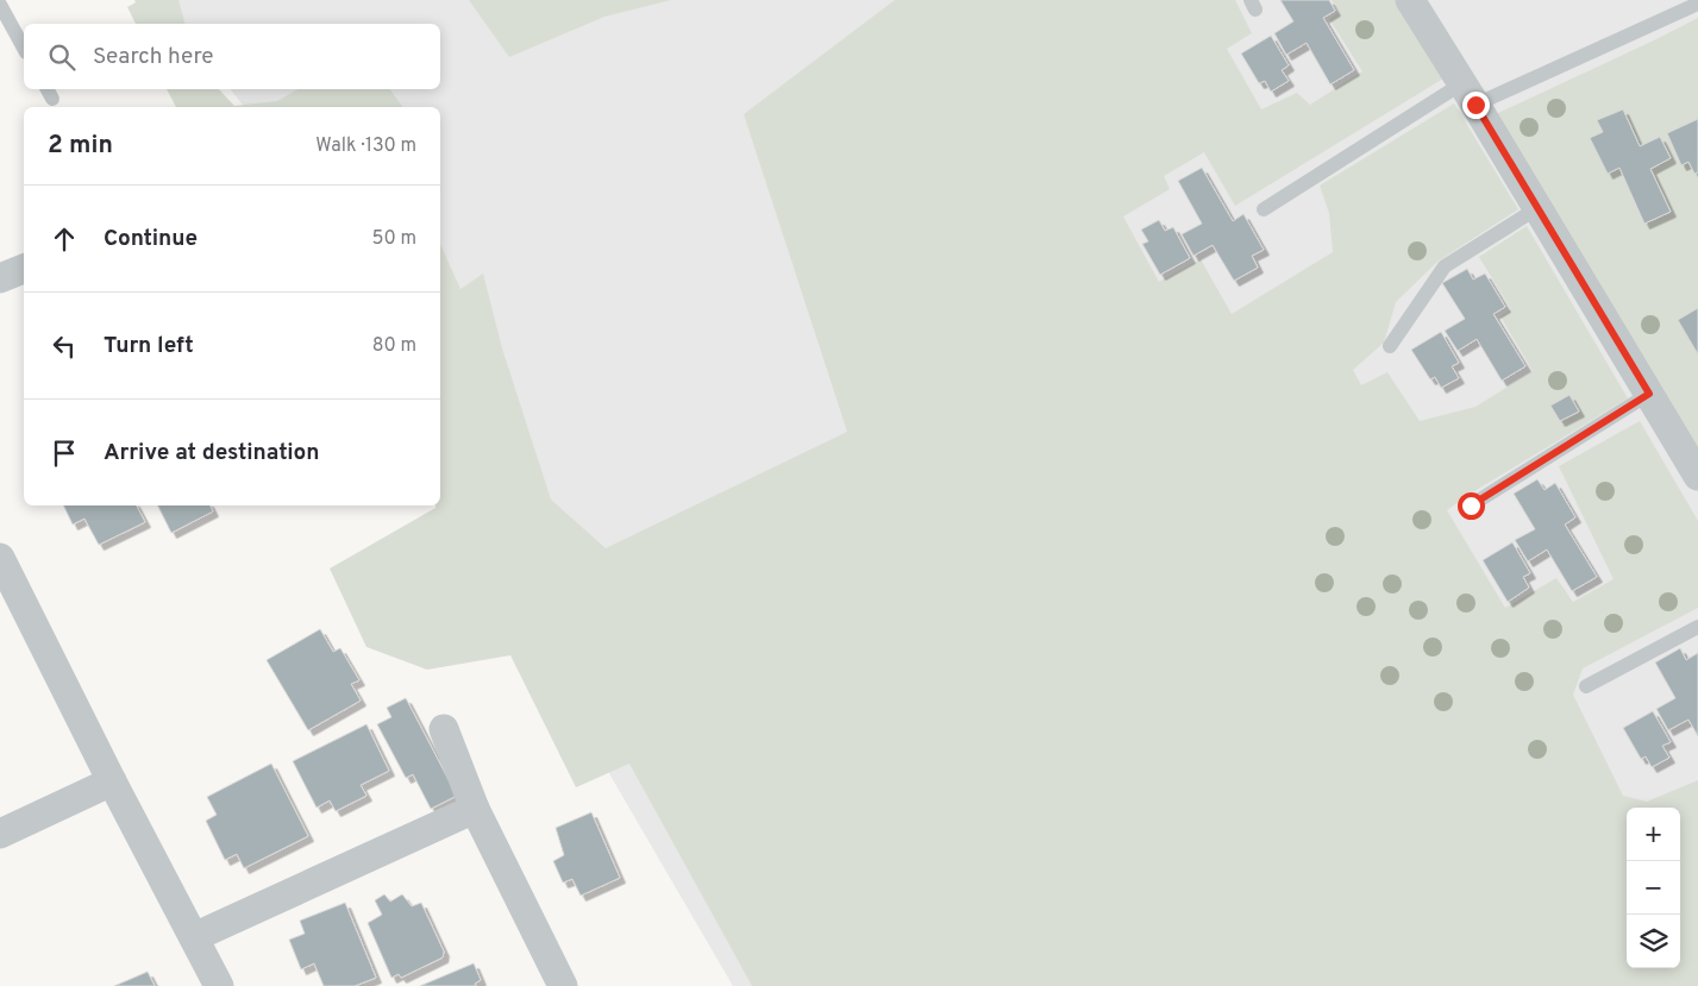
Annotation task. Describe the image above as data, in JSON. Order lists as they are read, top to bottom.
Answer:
{
  "page": {
    "search": "Search here",
    "heading": ["2 min", "Walk · 130 m"],
    "list": [
      ["Continue", "50 m"],
      ["Turn left", "80 m"],
      "Arrive at destination"
    ],
    "map_buttons": ["+", "−"]
  }
}
